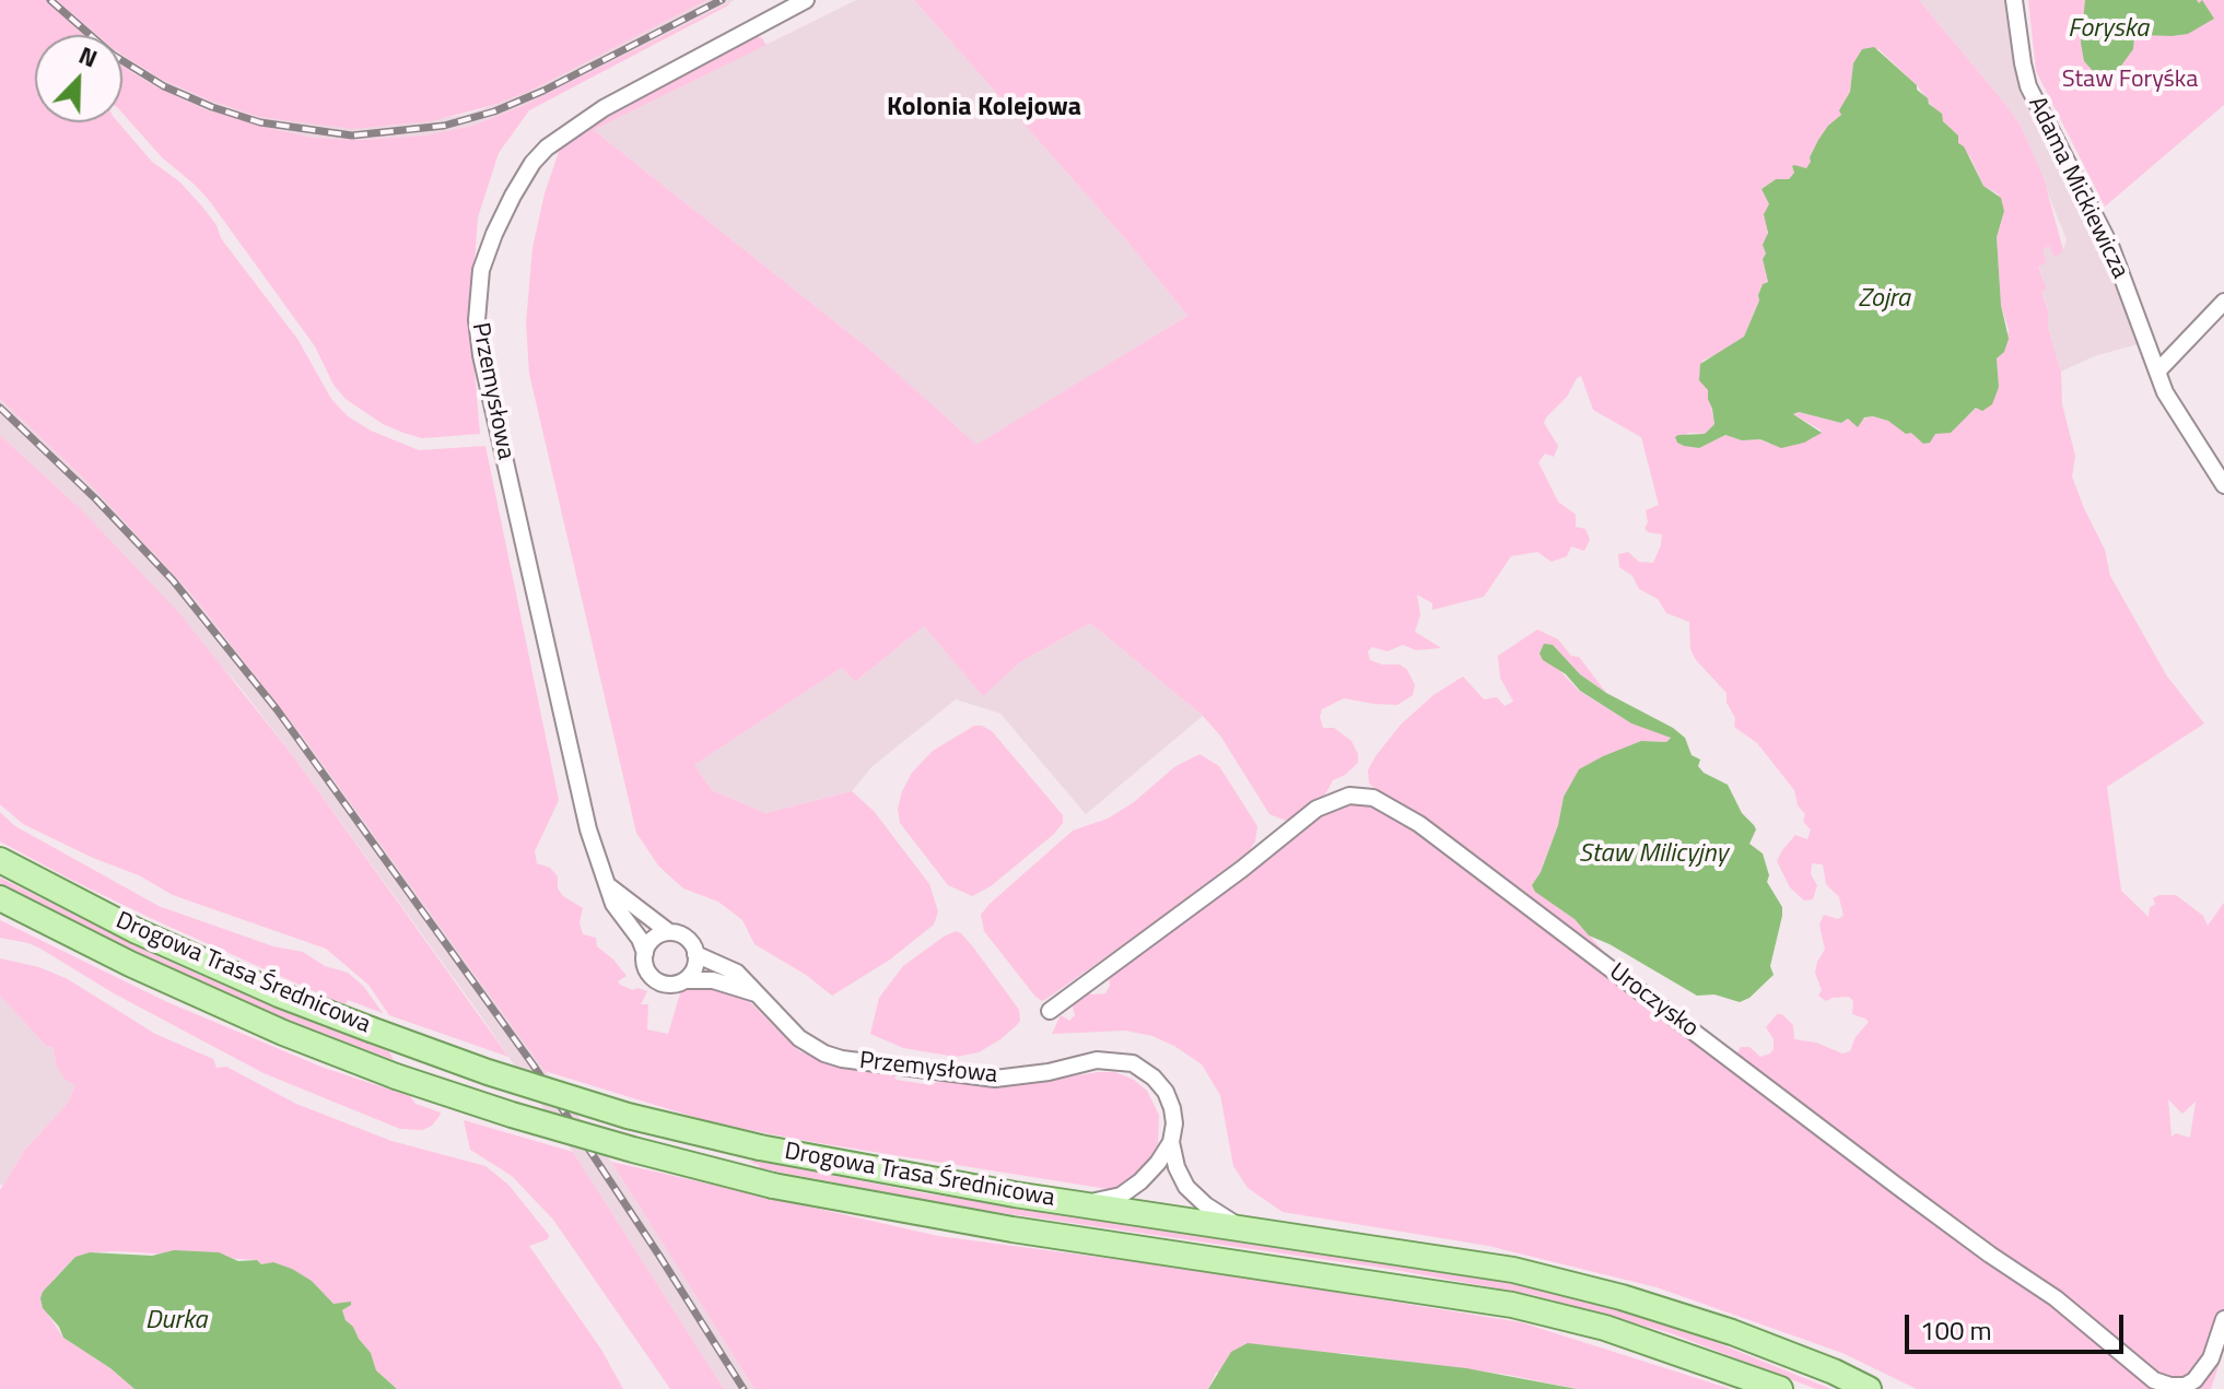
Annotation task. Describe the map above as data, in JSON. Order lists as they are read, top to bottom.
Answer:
{
  "streets": {
    "main road": ["Drogowa Trasa Średnicowa"],
    "street": ["Adama Mickiewicza", "Przemysłowa", "Uroczysko"]
  },
  "crossings": [
    ["Przemysłowa", "Drogowa Trasa Średnicowa"]
  ],
  "districts": ["Kolonia Kolejowa"],
  "water": [
    "Foryska",
    "Zojra",
    "Staw Milicyjny",
    "Durka"
  ],
  "parks": ["Staw Foryśka"],
  "scale_bar": "100 m",
  "north": "top right"
}
